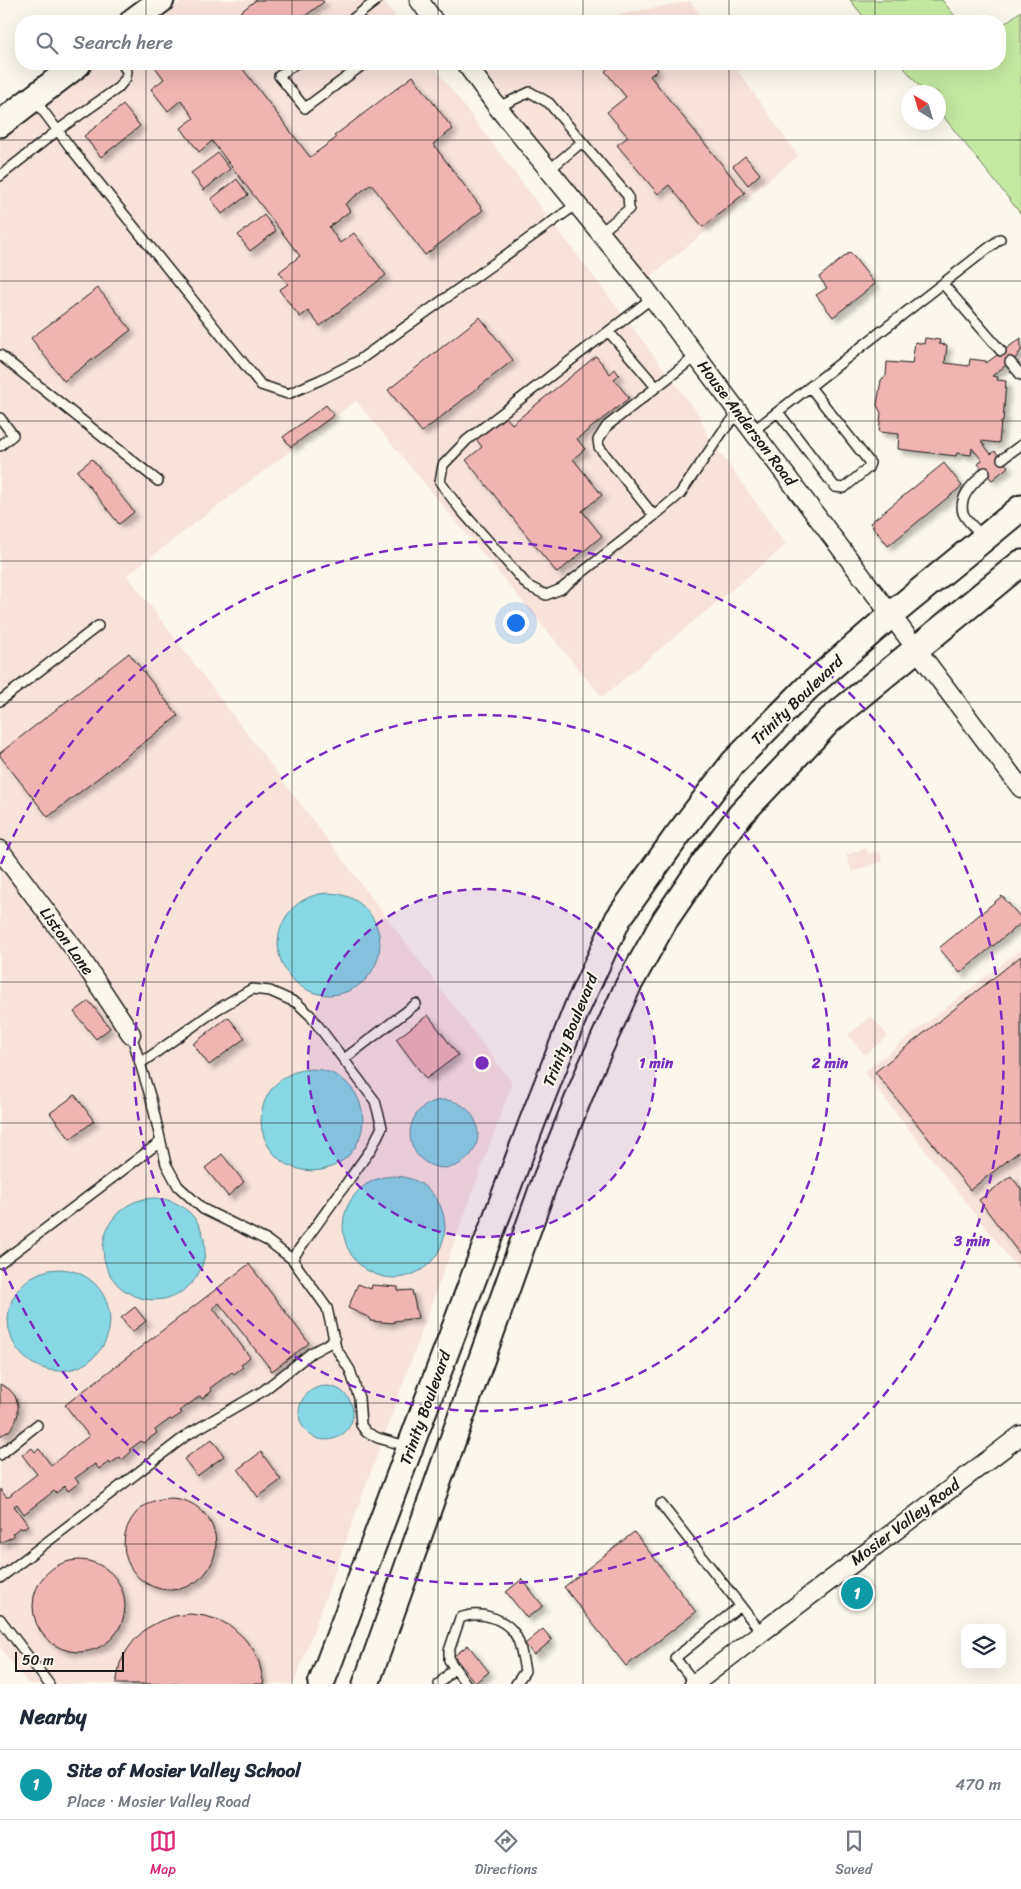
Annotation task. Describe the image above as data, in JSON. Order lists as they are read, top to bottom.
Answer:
{
  "streets": {
    "main road": ["Trinity Boulevard"],
    "street": ["House Anderson Road", "Liston Lane", "Mosier Valley Road"]
  },
  "crossings": [
    ["House Anderson Road", "Trinity Boulevard"]
  ],
  "scale_bar": "50 m",
  "north": "top left",
  "page": {
    "search": "Search here",
    "pins": "1",
    "scale": "50 m",
    "heading": "Nearby",
    "list": [
      {
        "mark": "1",
        "name": "Site of Mosier Valley School",
        "note": "Place · Mosier Valley Road",
        "value": "470 m"
      }
    ],
    "nav": ["Map", "Directions", "Saved"]
  },
  "rings": ["1 min", "2 min", "3 min"]
}
